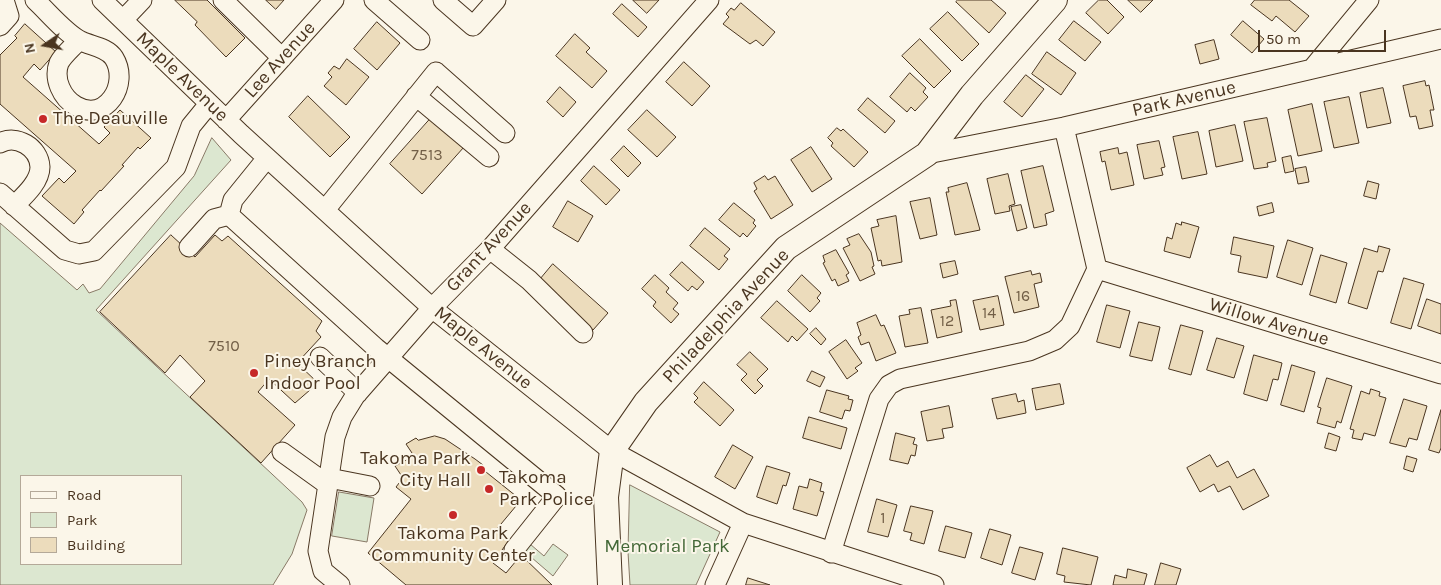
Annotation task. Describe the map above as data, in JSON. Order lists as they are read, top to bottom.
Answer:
{
  "streets": {
    "main road": ["Philadelphia Avenue"],
    "street": [
      "Lee Avenue",
      "Maple Avenue",
      "Park Avenue",
      "Grant Avenue",
      "Willow Avenue"
    ]
  },
  "crossings": [
    ["Lee Avenue", "Maple Avenue"],
    ["Maple Avenue", "Grant Avenue"],
    ["Maple Avenue", "Philadelphia Avenue"],
    ["Park Avenue", "Philadelphia Avenue"]
  ],
  "parks": ["Memorial Park"],
  "places": [
    "The Deauville",
    "Piney Branch Indoor Pool",
    "Takoma Park City Hall",
    "Takoma Park Police",
    "Takoma Park Community Center"
  ],
  "house_numbers": [
    "7513",
    "16",
    "14",
    "12",
    "7510",
    "1"
  ],
  "legend": ["Road", "Park", "Building"],
  "scale_bar": "50 m",
  "north": "left"
}
